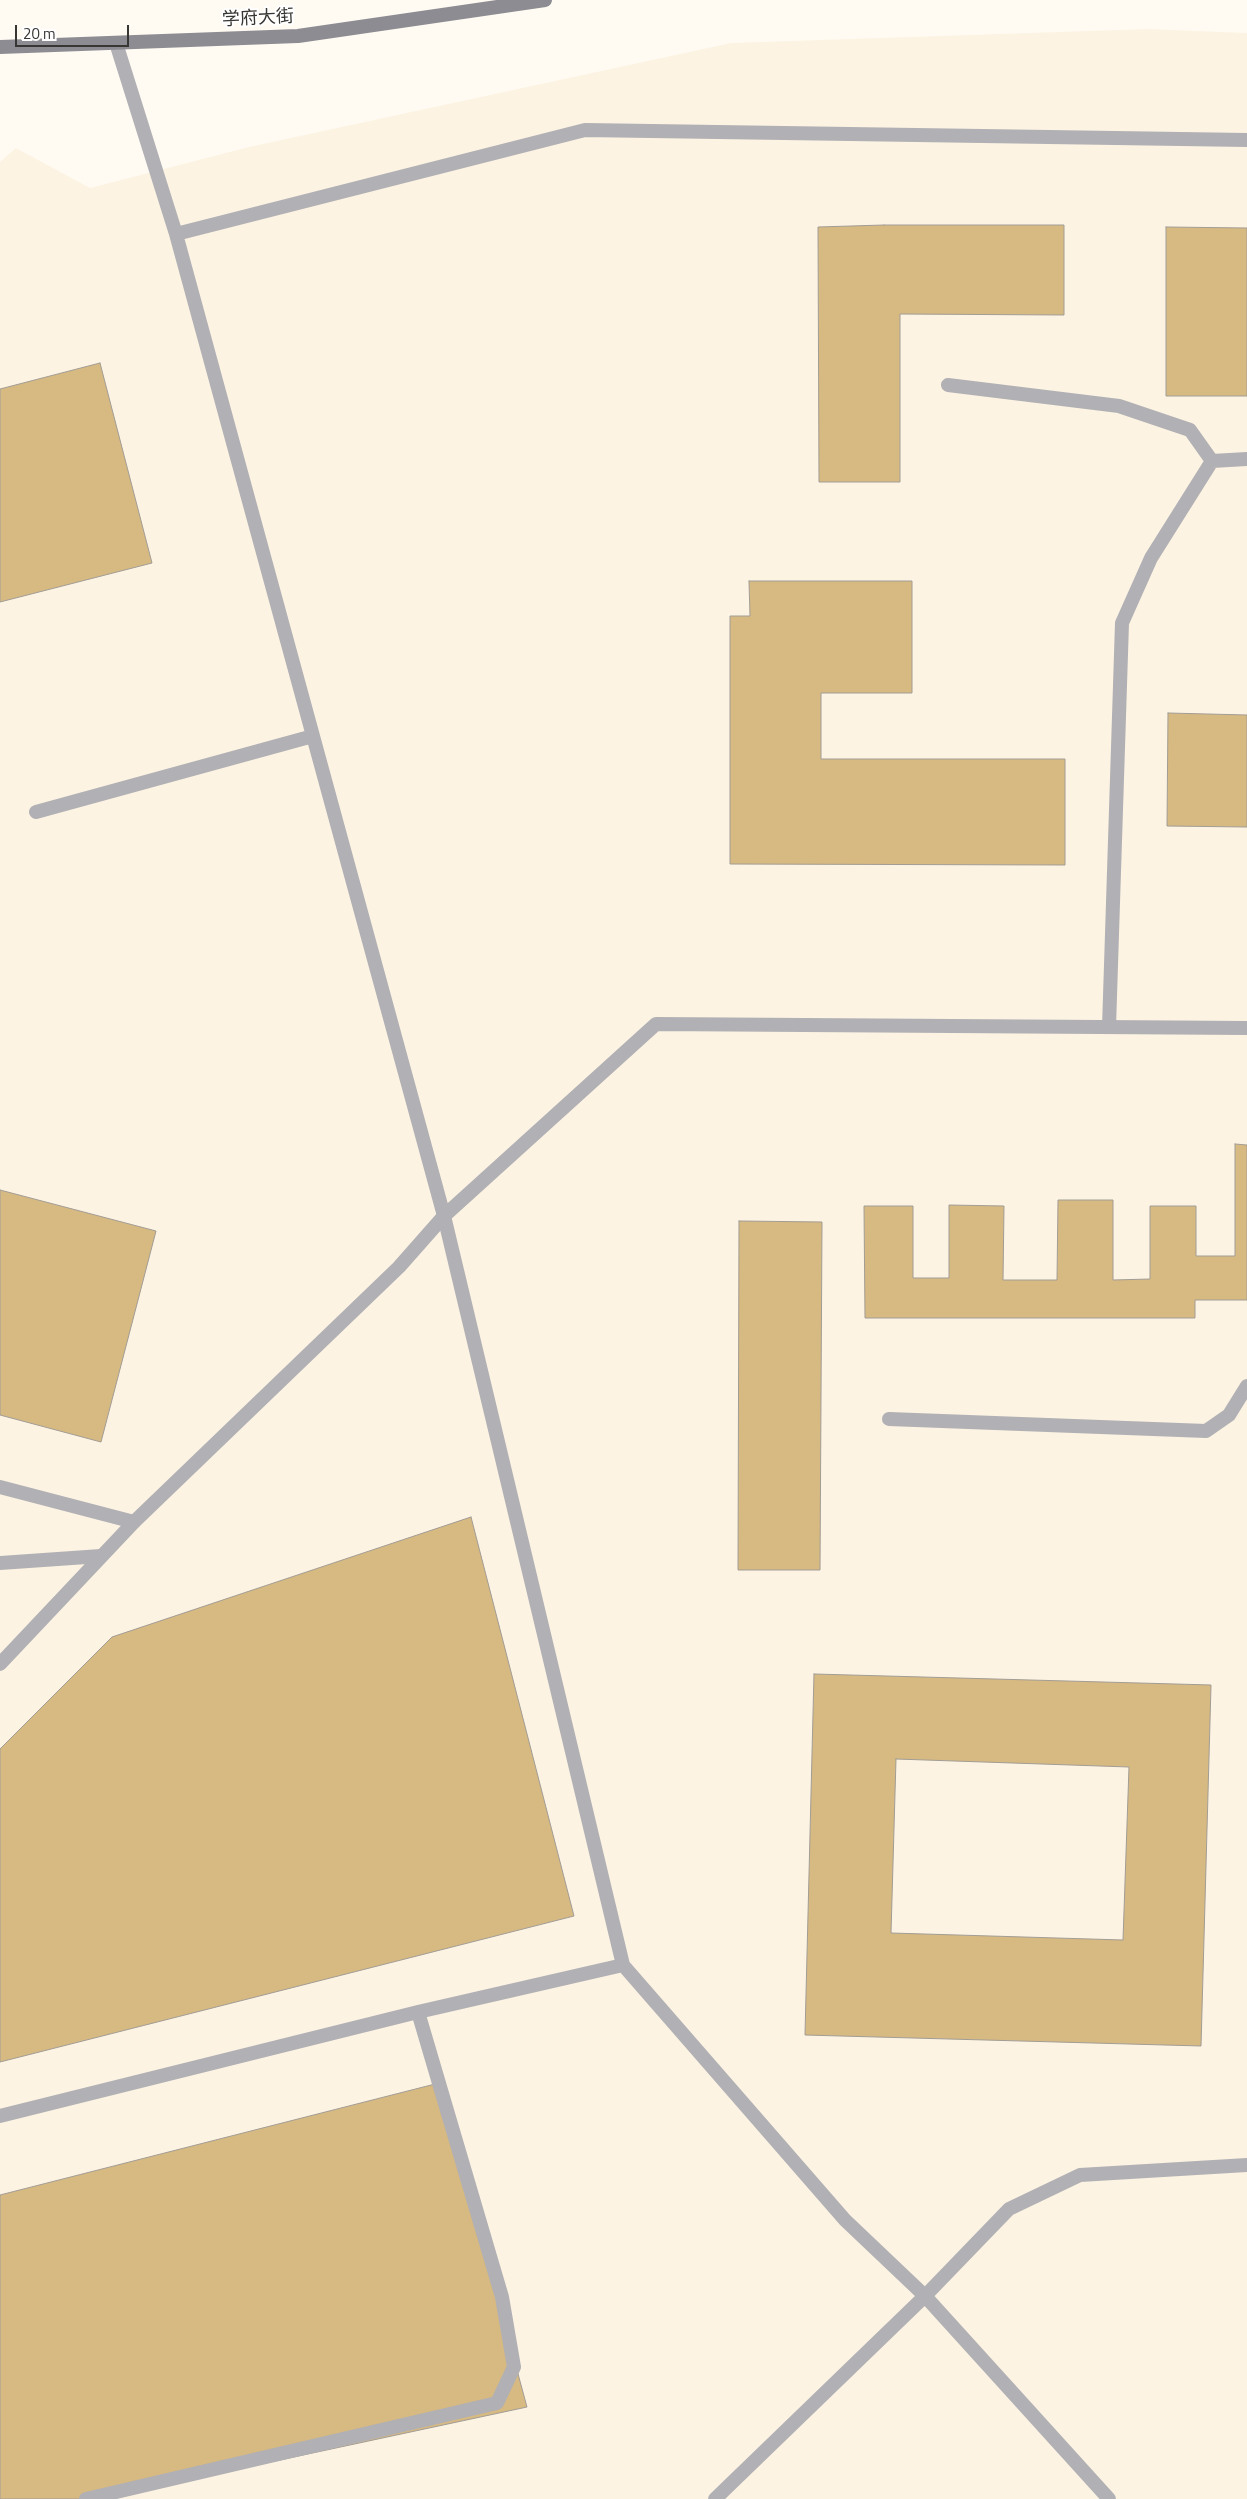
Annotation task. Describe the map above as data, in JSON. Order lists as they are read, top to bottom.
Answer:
{
  "streets": {
    "main road": ["学府大街"]
  },
  "scale_bar": "20 m"
}
